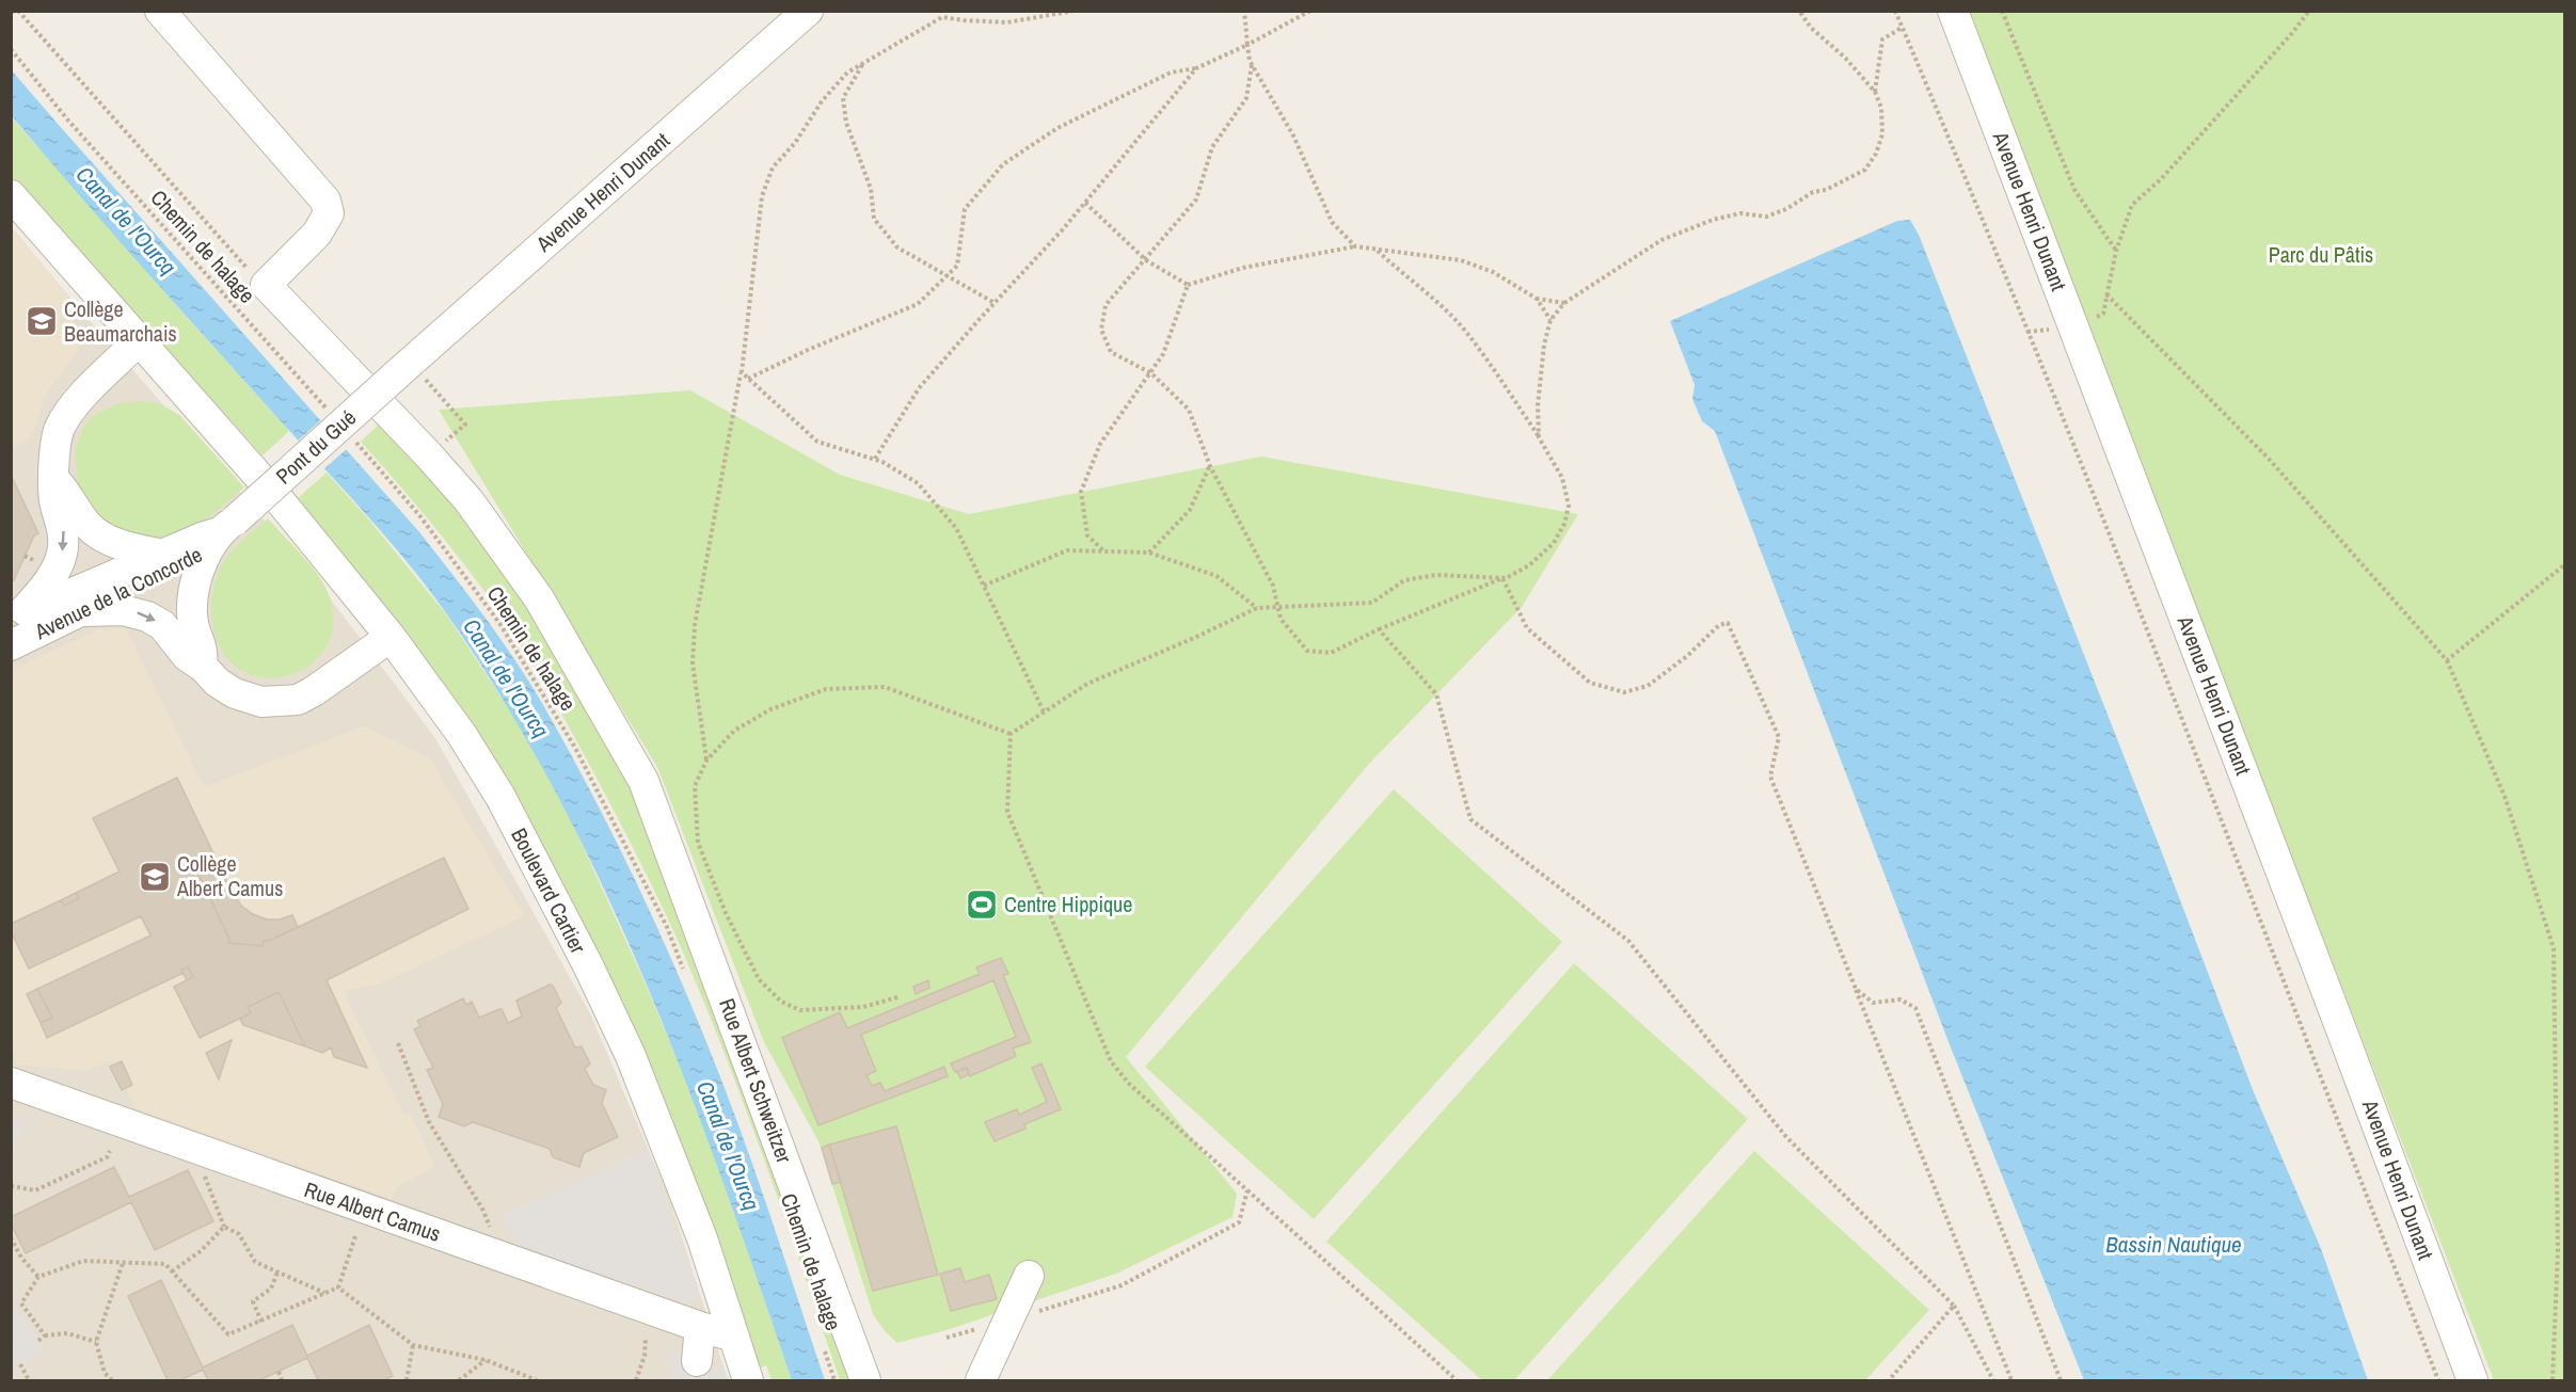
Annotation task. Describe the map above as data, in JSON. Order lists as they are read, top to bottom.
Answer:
{
  "streets": {
    "street": [
      "Avenue Henri Dunant",
      "Pont du Gué",
      "Avenue de la Concorde",
      "Boulevard Cartier",
      "Rue Albert Schweitzer",
      "Rue Albert Camus"
    ],
    "path": ["Chemin de halage"]
  },
  "crossings": [
    ["Avenue Henri Dunant", "Pont du Gué"],
    ["Pont du Gué", "Avenue de la Concorde"],
    ["Boulevard Cartier", "Rue Albert Camus"]
  ],
  "water": ["Canal de l'Ourcq", "Bassin Nautique"],
  "parks": ["Parc du Pâtis"],
  "places": {
    "school or university": ["Collège Beaumarchais", "Collège Albert Camus"],
    "sports": ["Centre Hippique"]
  }
}
